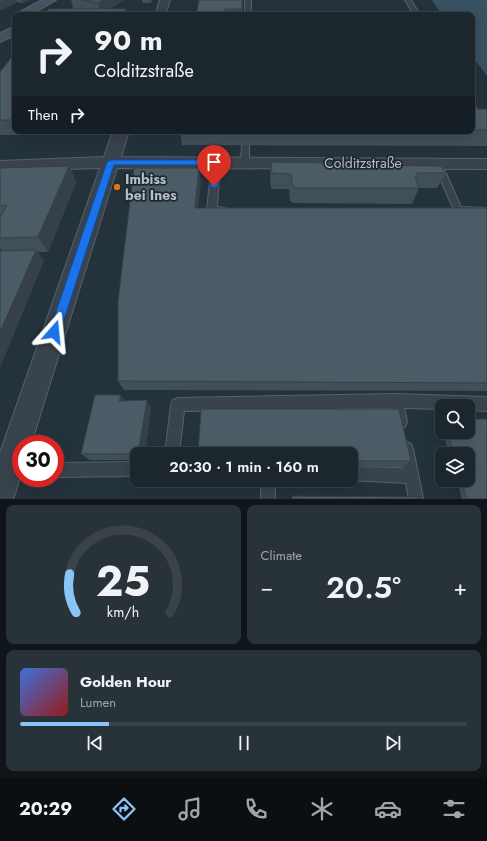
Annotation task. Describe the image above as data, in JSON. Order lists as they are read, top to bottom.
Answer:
{
  "streets": {
    "street": ["Colditzstraße"]
  },
  "places": ["Imbiss bei Ines"],
  "page": {
    "turn": ["90 m", "Colditzstraße"],
    "then": "Then",
    "limit": "30",
    "trip": "20:30 · 1 min · 160 m",
    "tile": "Climate",
    "heat": ["−", "20.5°", "+"],
    "song": ["Golden Hour", "Lumen"],
    "tabs": "20:29",
    "gauge": ["25", "km/h"]
  }
}
